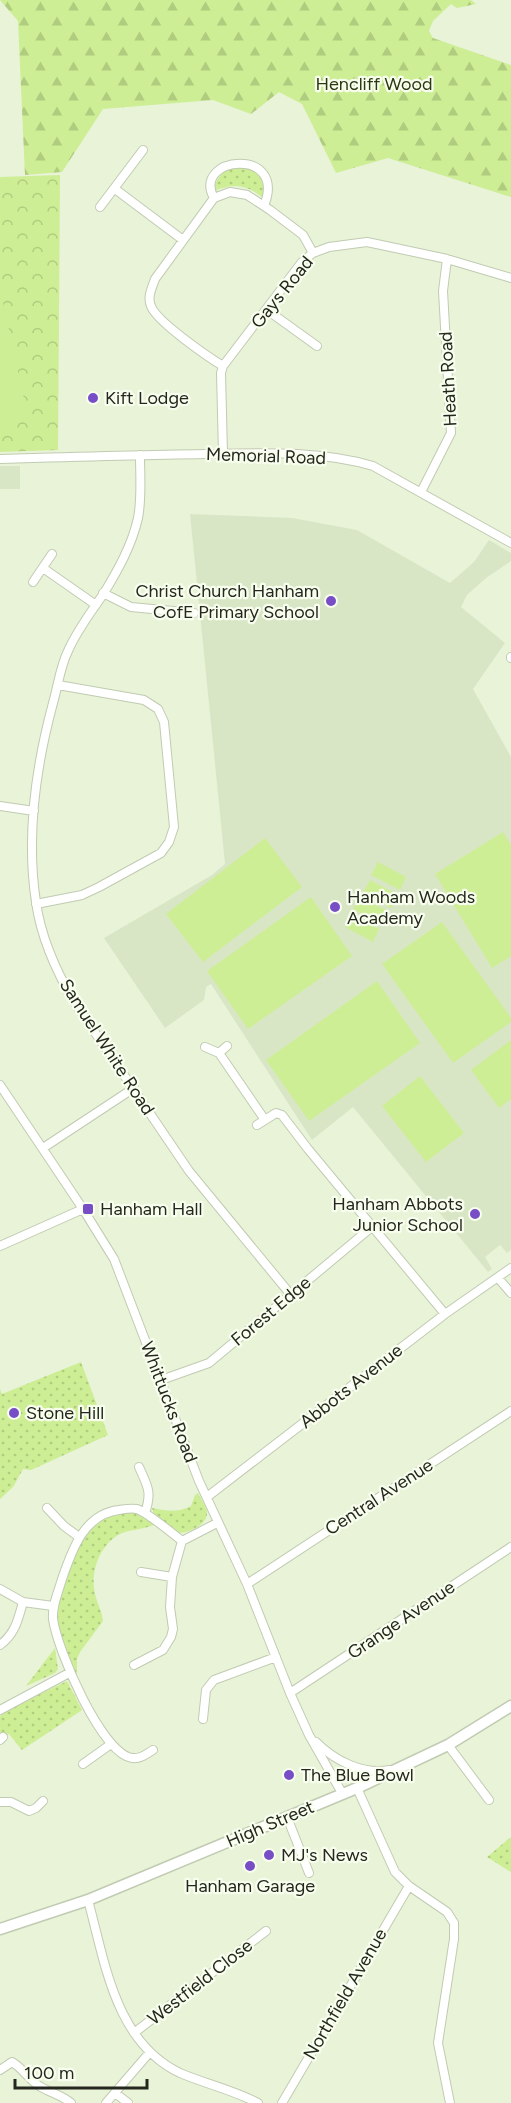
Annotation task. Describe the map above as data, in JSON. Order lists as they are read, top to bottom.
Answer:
{
  "streets": {
    "main road": ["High Street"],
    "street": [
      "Gays Road",
      "Heath Road",
      "Memorial Road",
      "Samuel White Road",
      "Forest Edge",
      "Abbots Avenue",
      "Whittucks Road",
      "Central Avenue",
      "Grange Avenue",
      "Westfield Close",
      "Northfield Avenue"
    ]
  },
  "crossings": [
    ["Gays Road", "Heath Road"],
    ["Heath Road", "Memorial Road"],
    ["Memorial Road", "Samuel White Road"],
    ["Samuel White Road", "Forest Edge"],
    ["Forest Edge", "Whittucks Road"],
    ["Abbots Avenue", "Whittucks Road"],
    ["Whittucks Road", "Central Avenue"],
    ["Whittucks Road", "Grange Avenue"],
    ["Whittucks Road", "High Street"]
  ],
  "parks": ["Hencliff Wood"],
  "places": {
    "other": [
      "Kift Lodge",
      "Christ Church Hanham CofE Primary School",
      "Hanham Woods Academy",
      "Hanham Abbots Junior School",
      "Stone Hill",
      "The Blue Bowl",
      "MJ's News",
      "Hanham Garage"
    ],
    "transit": ["Hanham Hall"]
  },
  "scale_bar": "100 m"
}
